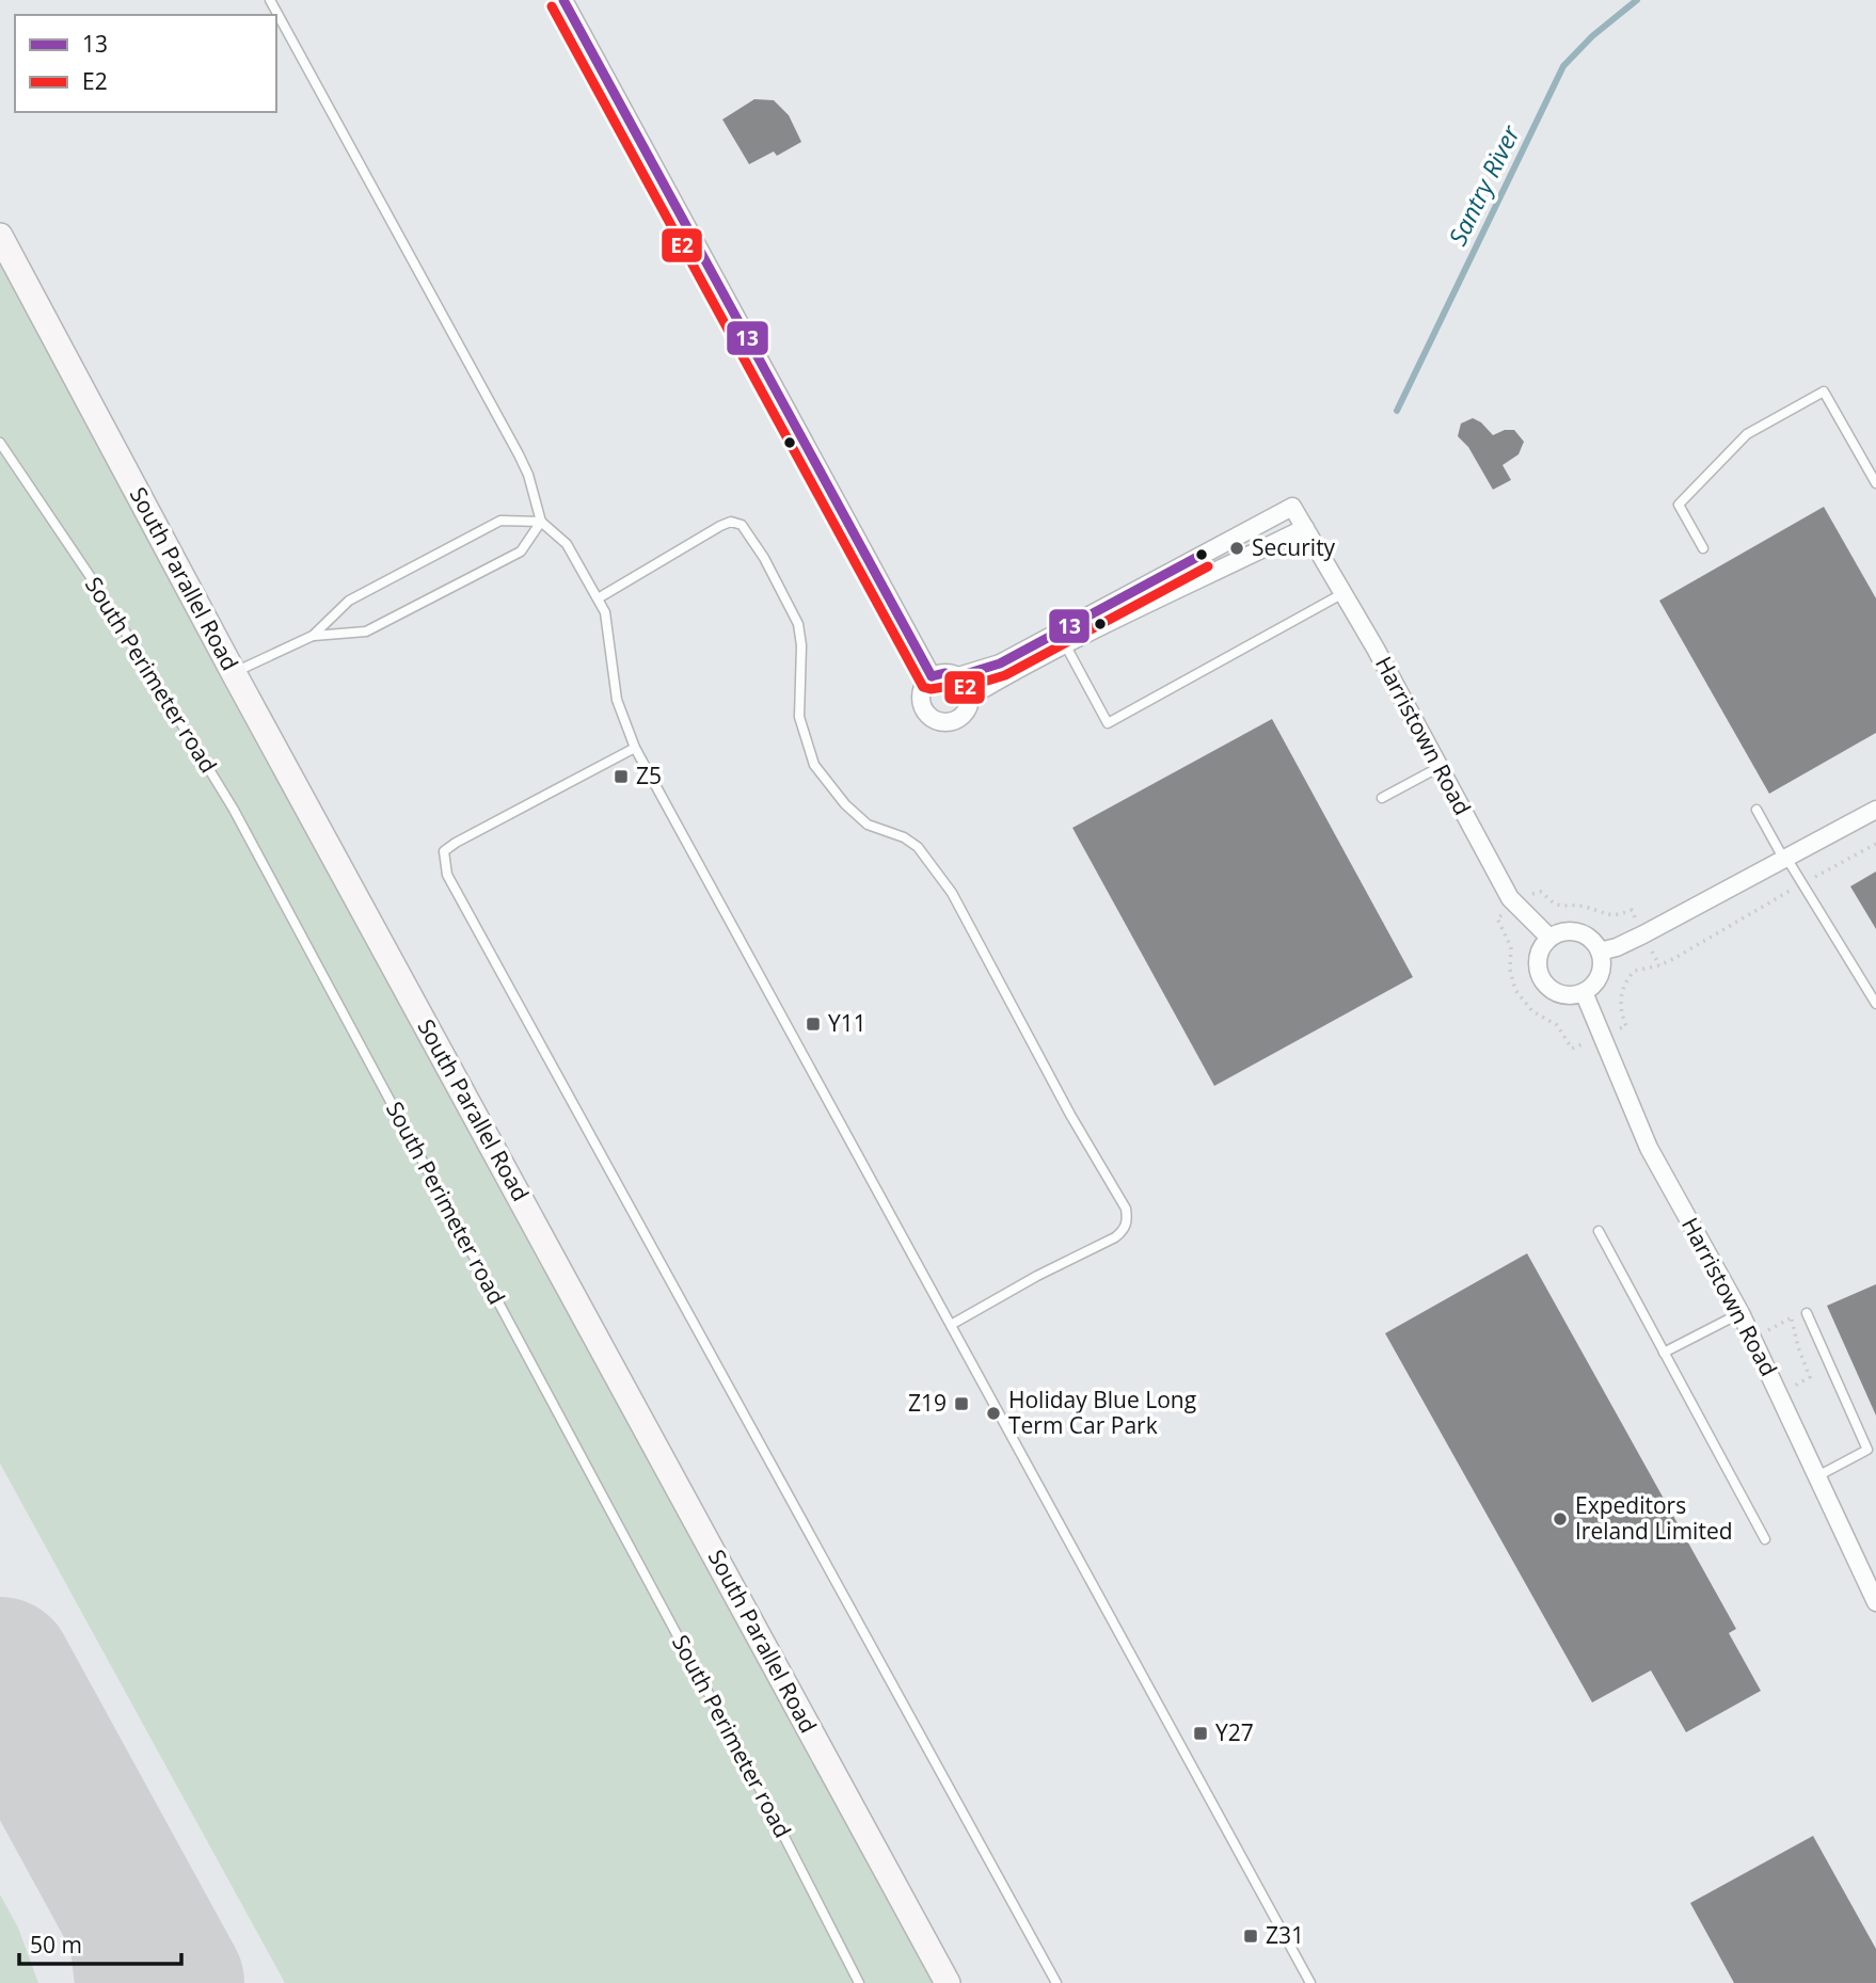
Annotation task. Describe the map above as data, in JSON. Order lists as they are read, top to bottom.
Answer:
{
  "streets": {
    "main road": ["South Parallel Road"],
    "street": ["Harristown Road"],
    "lane": ["South Perimeter road"]
  },
  "water": ["Santry River"],
  "places": {
    "other": ["Security", "Holiday Blue Long Term Car Park", "Expeditors Ireland Limited"],
    "transit": [
      "Z5",
      "Y11",
      "Z19",
      "Y27",
      "Z31"
    ]
  },
  "lines": ["transit line 13", "transit line E2"],
  "legend": ["13", "E2"],
  "scale_bar": "50 m"
}
